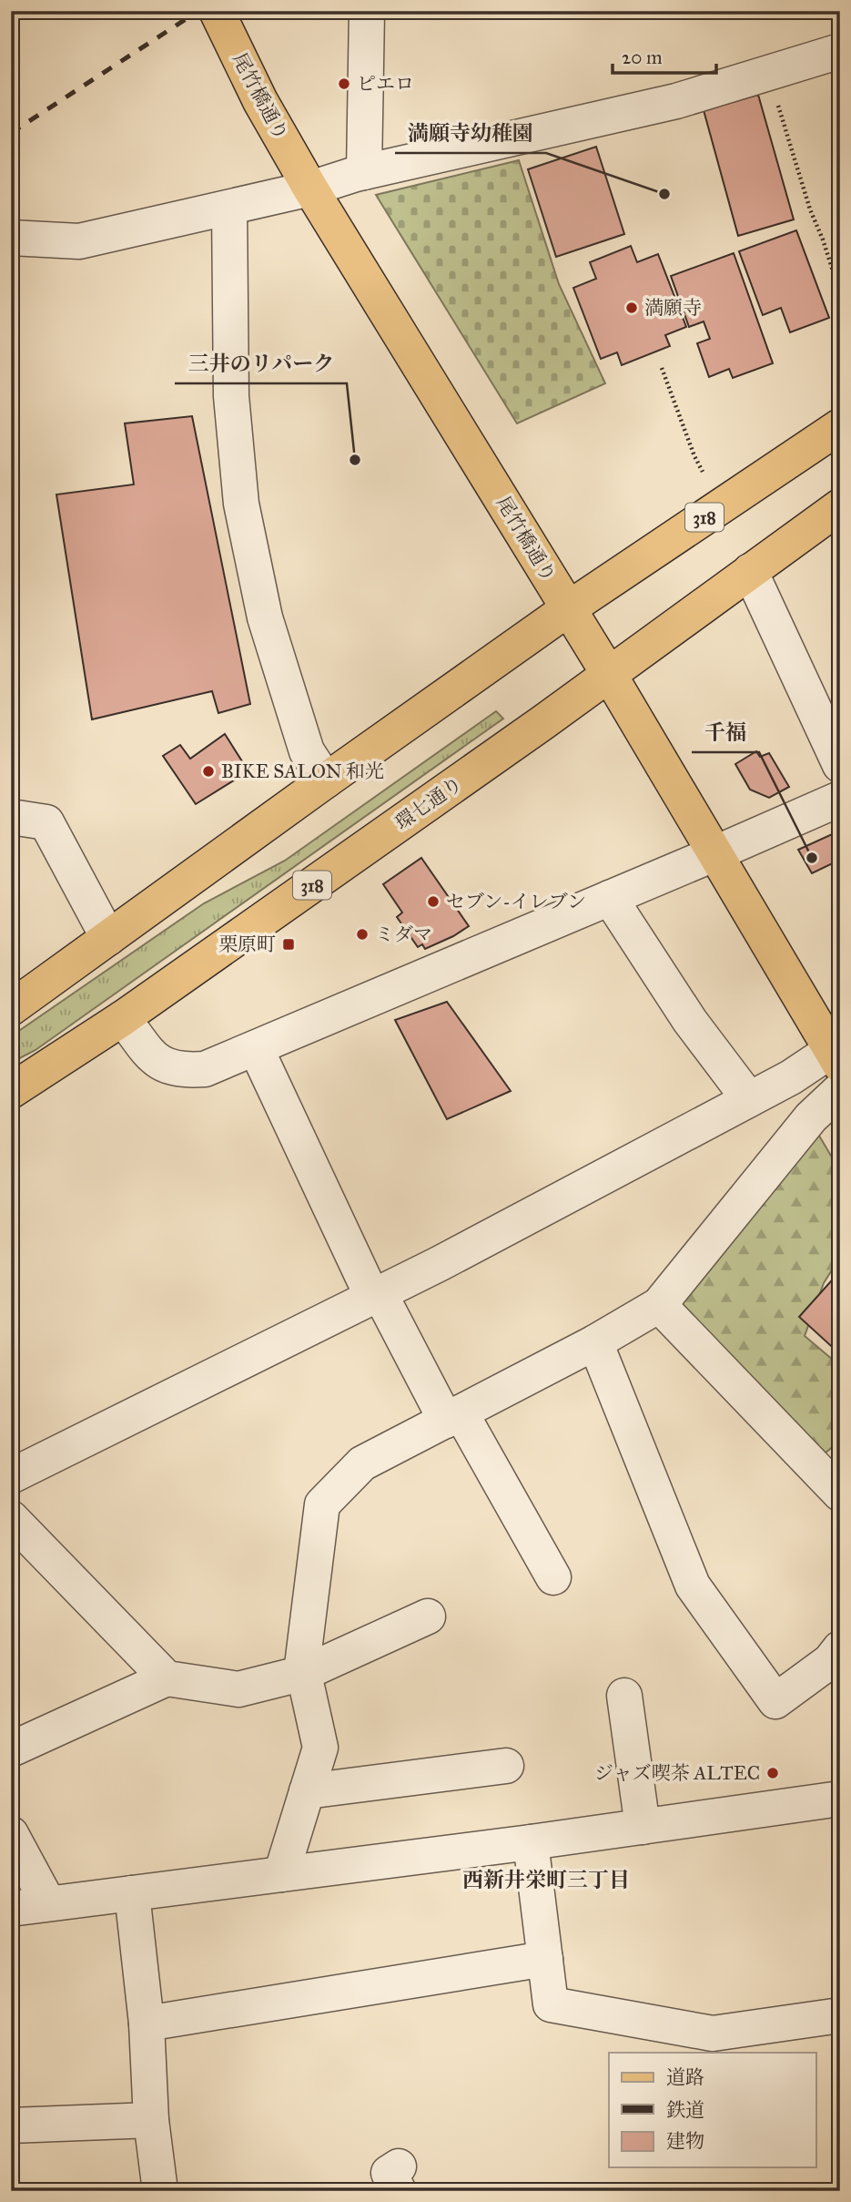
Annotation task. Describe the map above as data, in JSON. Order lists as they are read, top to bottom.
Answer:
{
  "streets": {
    "main road": ["尾竹橋通り", "318", "環七通り"]
  },
  "crossings": [
    ["尾竹橋通り", "318"],
    ["尾竹橋通り", "環七通り"]
  ],
  "districts": ["西新井栄町三丁目"],
  "places": {
    "other": [
      "ピエロ",
      "満願寺幼稚園",
      "満願寺",
      "三井のリパーク",
      "BIKE SALON 和光",
      "千福",
      "セブン-イレブン",
      "ミダマ",
      "ジャズ喫茶 ALTEC"
    ],
    "transit": ["栗原町"]
  },
  "legend": ["道路", "鉄道", "建物"],
  "scale_bar": "20 m"
}
